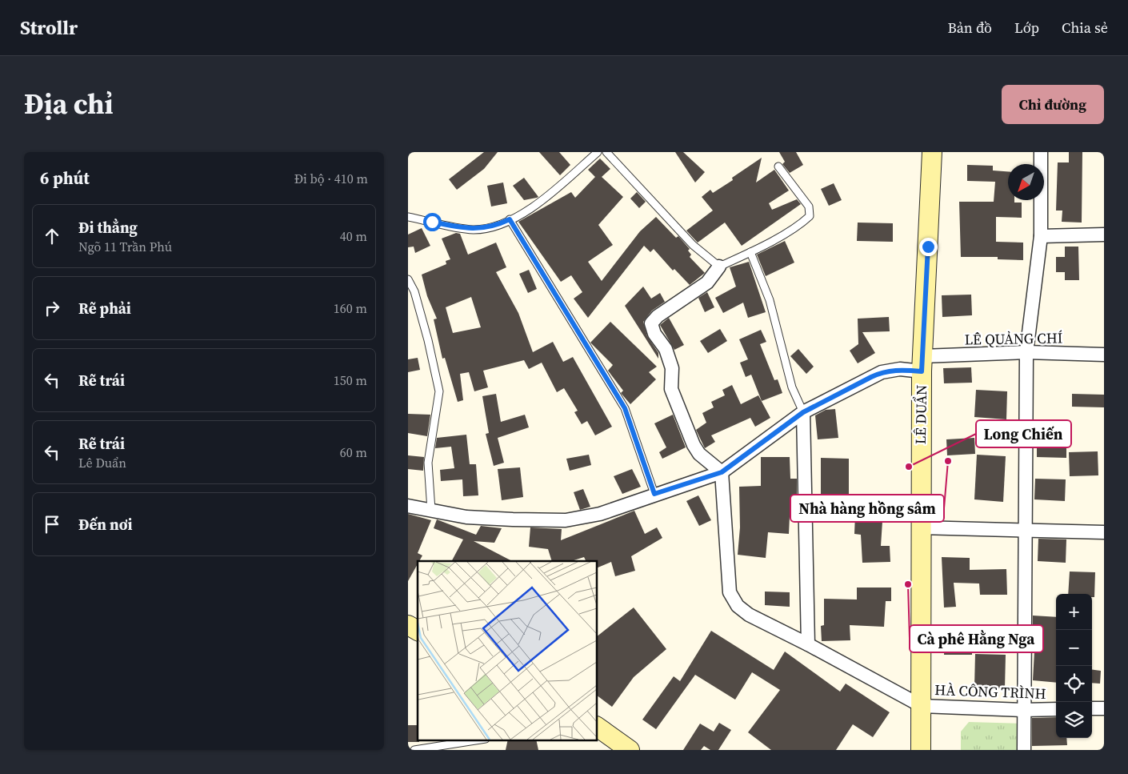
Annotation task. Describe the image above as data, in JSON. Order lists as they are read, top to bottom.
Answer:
{
  "streets": {
    "main road": ["LÊ DUẨN"],
    "street": ["LÊ QUẢNG CHÍ", "HÀ CÔNG TRÌNH"]
  },
  "crossings": [
    ["LÊ QUẢNG CHÍ", "LÊ DUẨN"],
    ["LÊ DUẨN", "HÀ CÔNG TRÌNH"]
  ],
  "places": ["Nhà hàng hồng sâm", "Long Chiến", "Cà phê Hằng Nga"],
  "north": "bottom left",
  "page": {
    "header": "Strollr",
    "nav": ["Bản đồ", "Lớp", "Chia sẻ"],
    "title": "Địa chỉ",
    "buttons": "Chỉ đường",
    "heading": ["6 phút", "Đi bộ · 410 m"],
    "list": [
      ["Đi thẳng", "Ngõ 11 Trần Phú", "40 m"],
      ["Rẽ phải", "160 m"],
      ["Rẽ trái", "150 m"],
      ["Rẽ trái", "Lê Duẩn", "60 m"],
      "Đến nơi"
    ],
    "map_buttons": ["+", "−"]
  }
}
